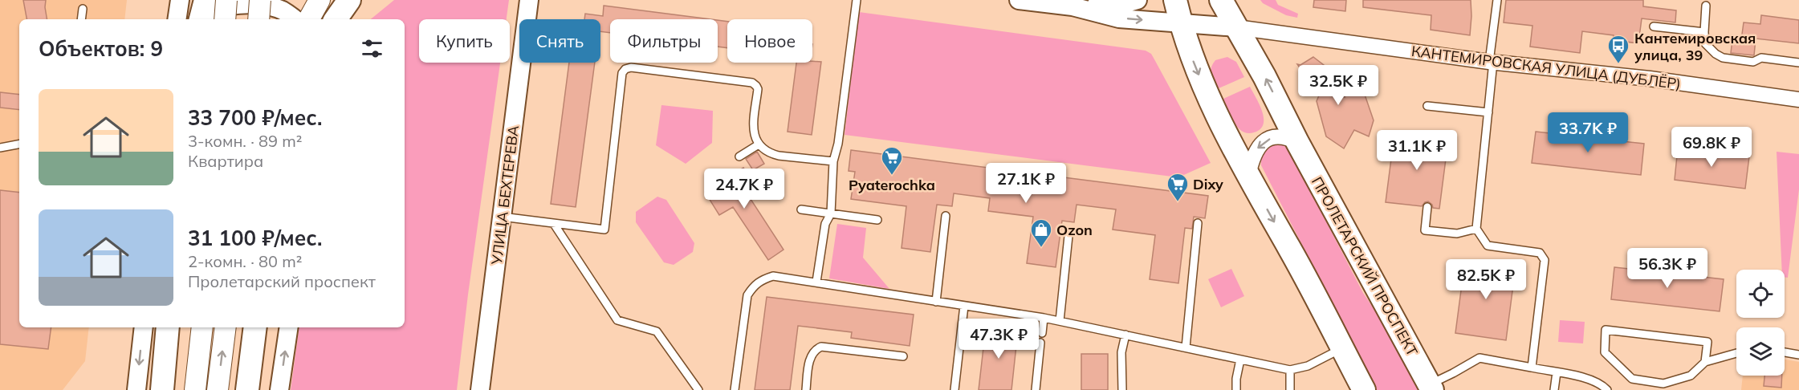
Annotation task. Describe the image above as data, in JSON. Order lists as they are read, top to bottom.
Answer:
{
  "streets": {
    "main road": ["ПРОЛЕТАРСКИЙ ПРОСПЕКТ"],
    "street": ["КАНТЕМИРОВСКАЯ УЛИЦА (ДУБЛЁР)", "УЛИЦА БЕХТЕРЕВА"]
  },
  "crossings": [
    ["КАНТЕМИРОВСКАЯ УЛИЦА (ДУБЛЁР)", "ПРОЛЕТАРСКИЙ ПРОСПЕКТ"]
  ],
  "places": {
    "bus stop": ["Кантемировская улица, 39"],
    "supermarket": ["Pyaterochka", "Dixy"],
    "shop": ["Ozon"]
  },
  "page": {
    "chip": [
      "Купить",
      "Снять",
      "Фильтры",
      "Новое"
    ],
    "heading": "Объектов: 9",
    "price": [
      "32.5K ₽",
      "33.7K ₽",
      "69.8K ₽",
      "31.1K ₽",
      "27.1K ₽",
      "24.7K ₽",
      "56.3K ₽",
      "82.5K ₽",
      "47.3K ₽"
    ],
    "list": [
      {
        "name": "33 700 ₽/мес.",
        "note": "3-комн. · 89 m² · Квартира"
      },
      {
        "name": "31 100 ₽/мес.",
        "note": "2-комн. · 80 m² · Пролетарский проспект"
      }
    ]
  }
}
